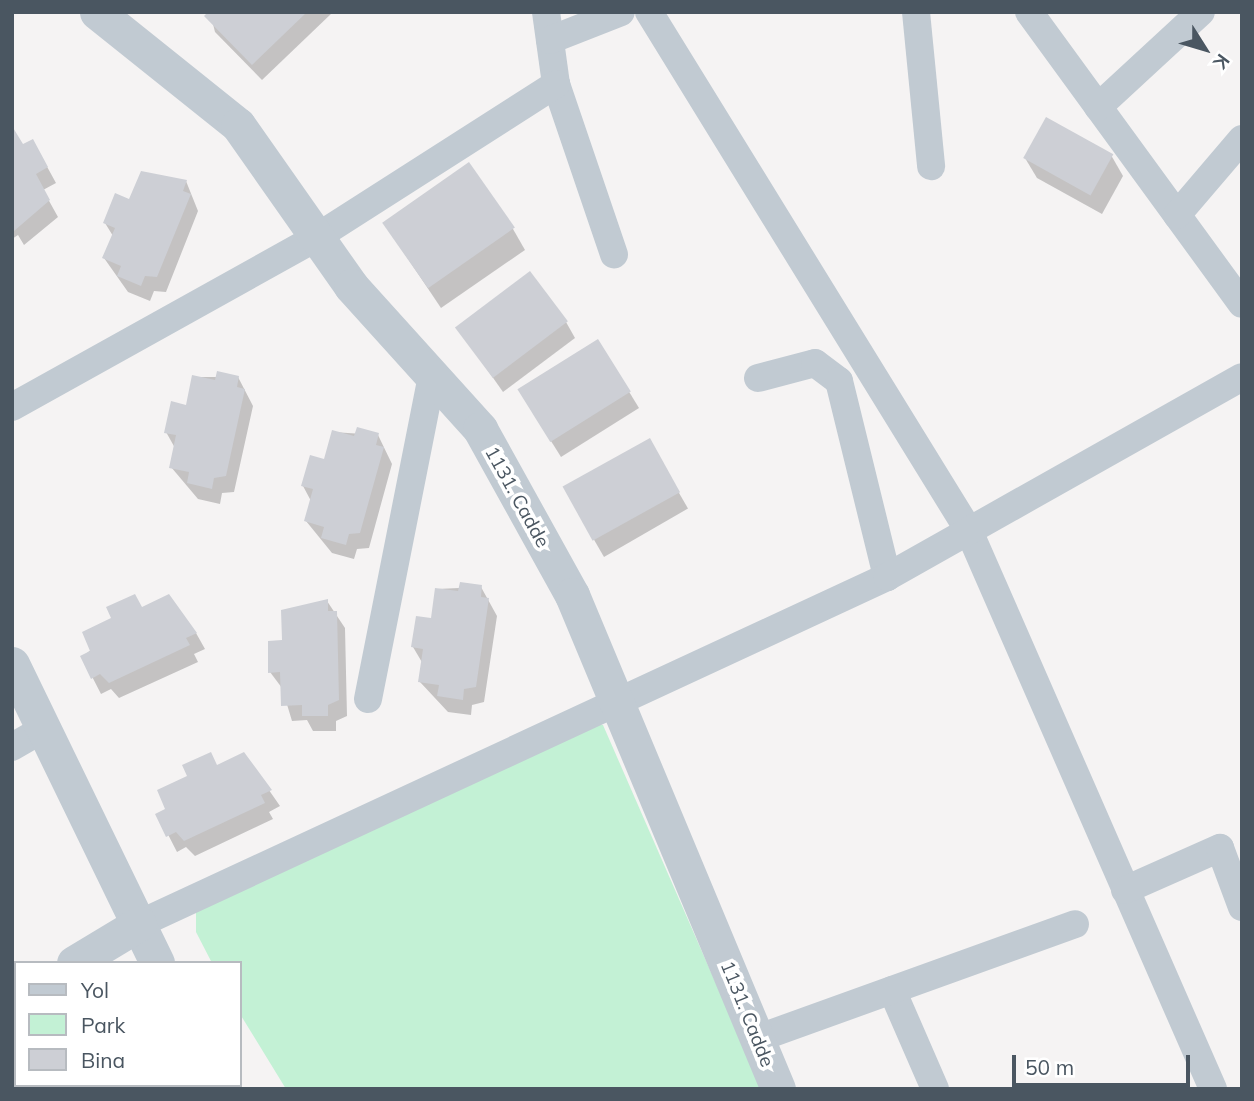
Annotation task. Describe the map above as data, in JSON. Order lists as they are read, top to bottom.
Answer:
{
  "streets": {
    "street": ["1131. Cadde"]
  },
  "legend": ["Yol", "Park", "Bina"],
  "scale_bar": "50 m",
  "north": "bottom right"
}
